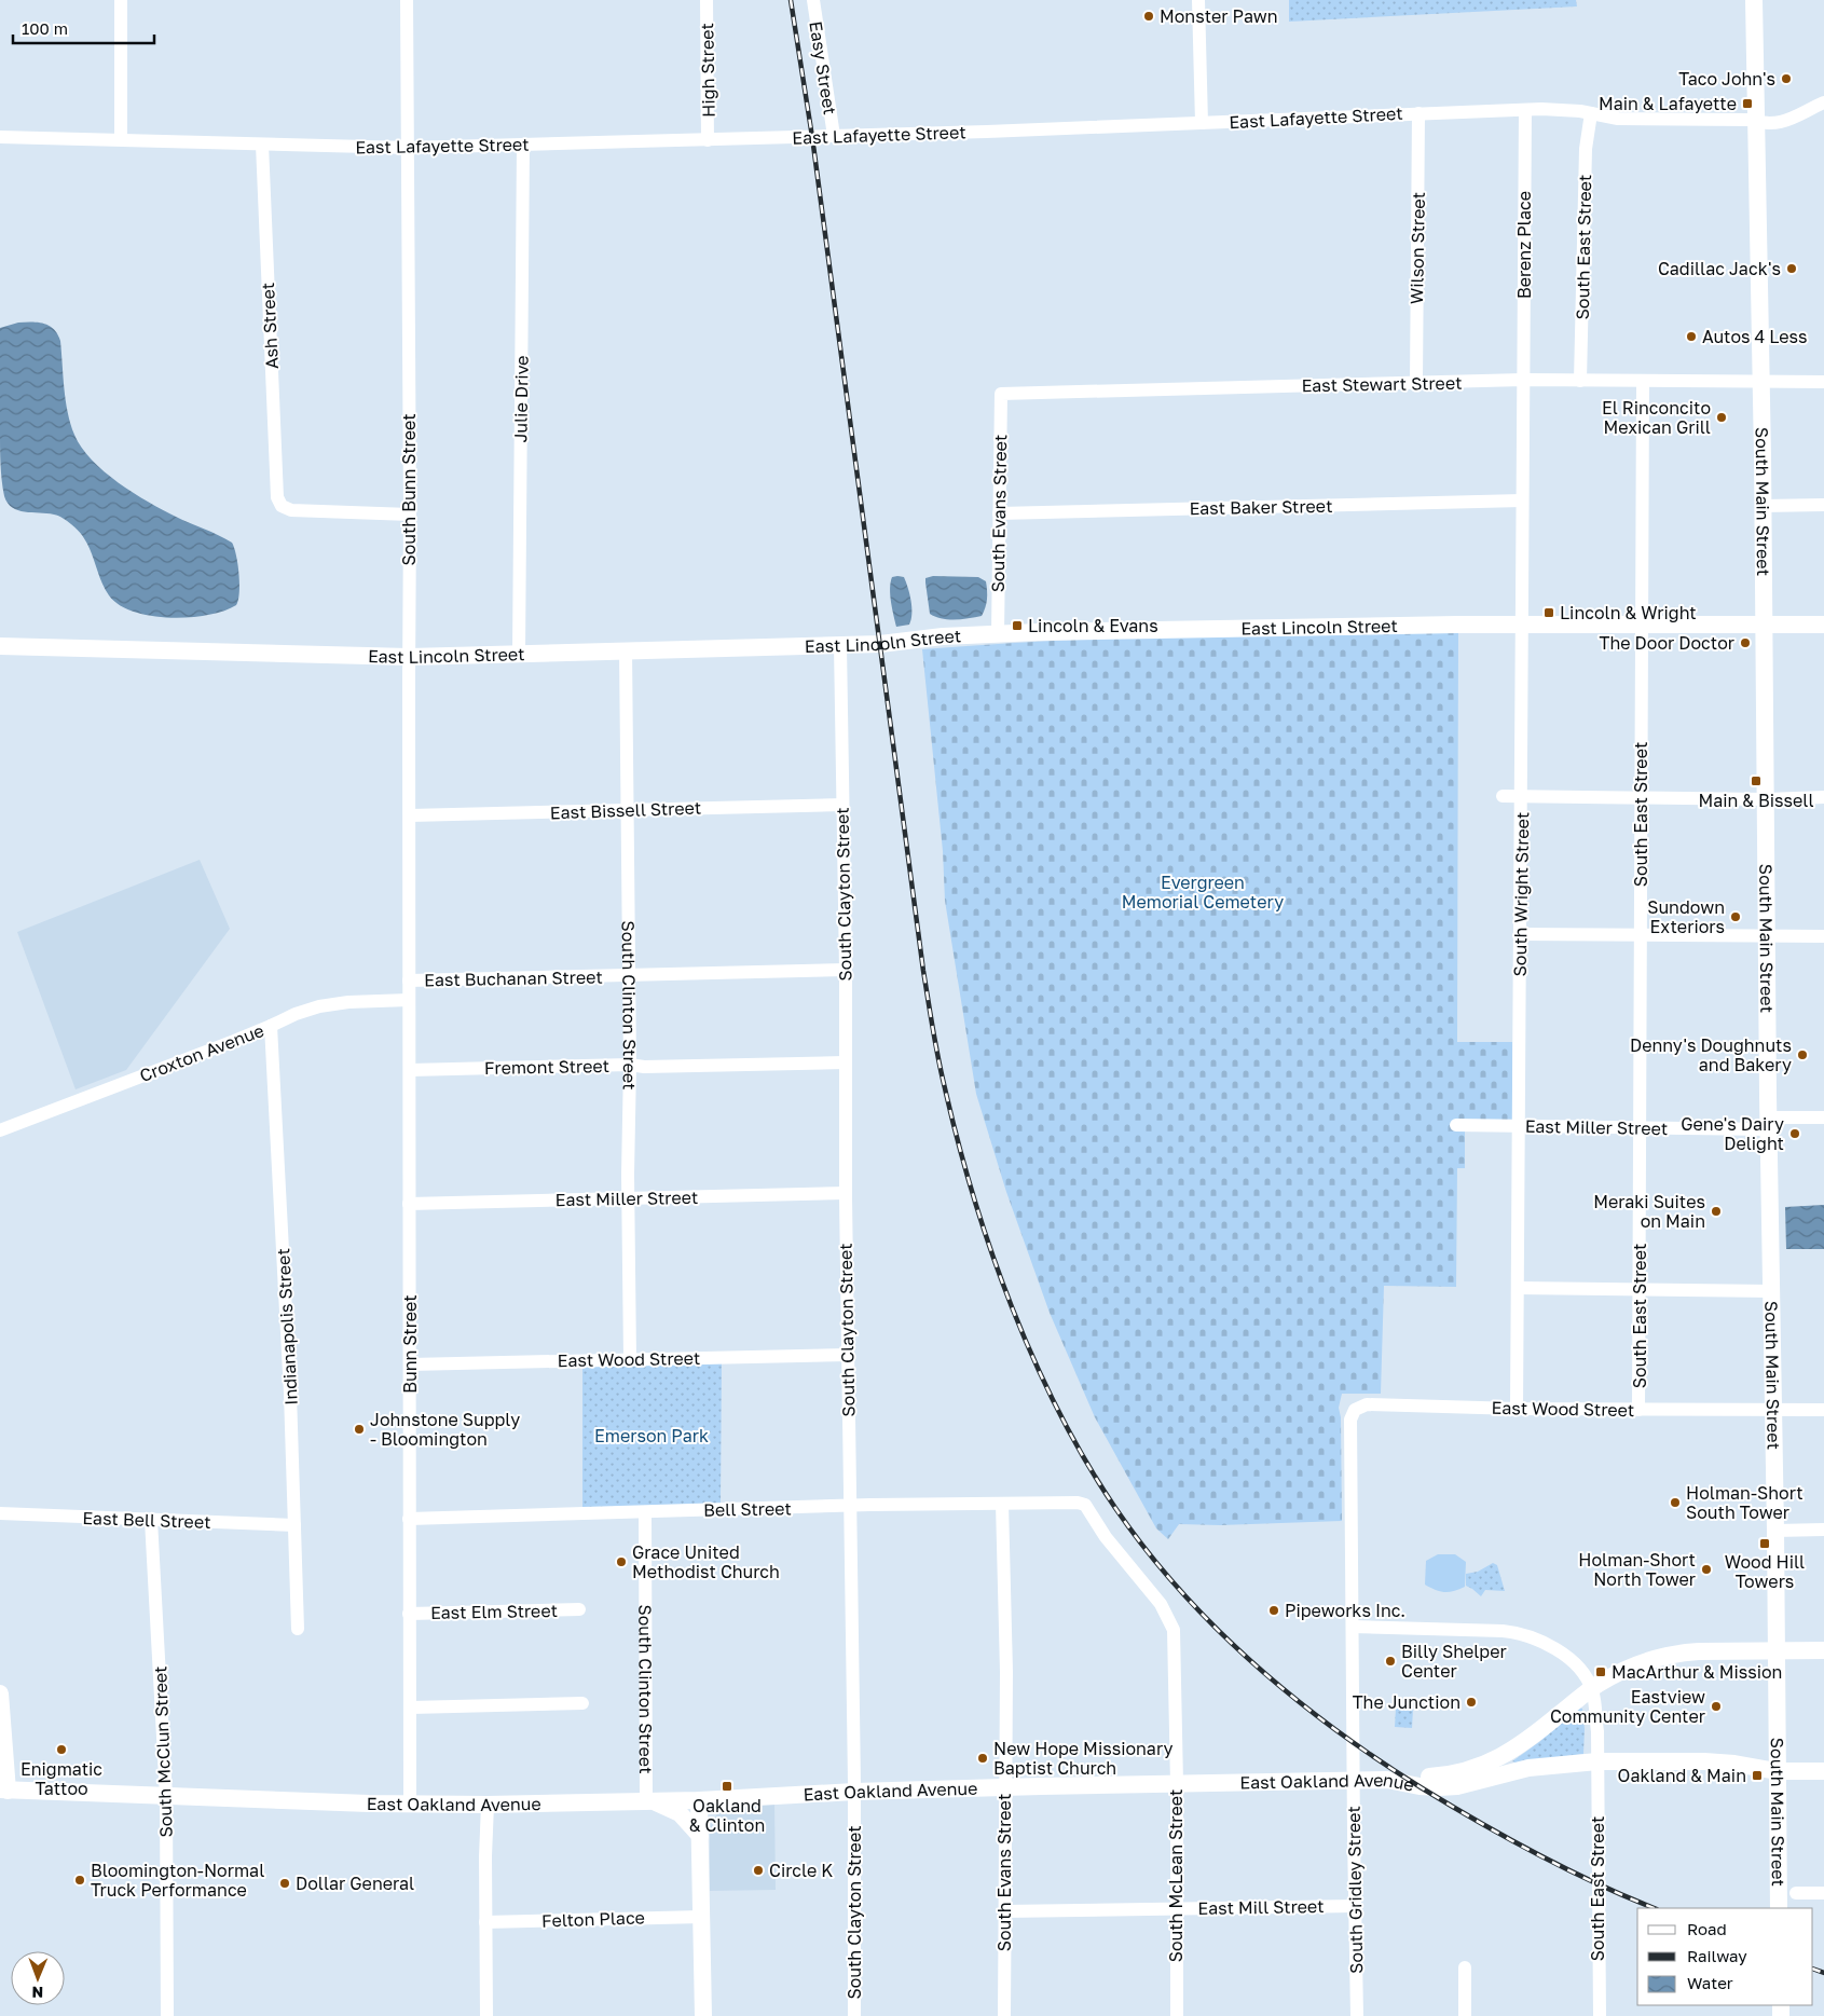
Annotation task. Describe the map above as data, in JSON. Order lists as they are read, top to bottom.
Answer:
{
  "streets": {
    "main road": ["South Main Street", "East Lincoln Street", "East Oakland Avenue"],
    "street": [
      "Easy Street",
      "High Street",
      "East Lafayette Street",
      "Berenz Place",
      "South East Street",
      "Wilson Street",
      "Ash Street",
      "East Stewart Street",
      "Julie Drive",
      "South Bunn Street",
      "East Baker Street",
      "South Evans Street",
      "East Bissell Street",
      "South Clayton Street",
      "South Wright Street",
      "East Buchanan Street",
      "South Clinton Street",
      "Croxton Avenue",
      "Fremont Street",
      "East Miller Street",
      "Indianapolis Street",
      "Bunn Street",
      "East Wood Street",
      "Bell Street",
      "East Bell Street",
      "East Elm Street",
      "South McClun Street",
      "South McLean Street",
      "South Gridley Street",
      "East Mill Street",
      "Felton Place"
    ]
  },
  "crossings": [
    ["Easy Street", "East Lafayette Street"],
    ["High Street", "East Lafayette Street"],
    ["East Lafayette Street", "Berenz Place"],
    ["East Lafayette Street", "South East Street"],
    ["East Lafayette Street", "Wilson Street"],
    ["East Lafayette Street", "Ash Street"],
    ["East Lafayette Street", "Julie Drive"],
    ["East Lafayette Street", "South Bunn Street"],
    ["East Lafayette Street", "South Main Street"],
    ["Berenz Place", "East Stewart Street"],
    ["Berenz Place", "South Wright Street"],
    ["South East Street", "East Stewart Street"],
    ["South East Street", "East Lincoln Street"],
    ["South East Street", "East Miller Street"],
    ["South East Street", "East Wood Street"],
    ["South East Street", "East Oakland Avenue"],
    ["Wilson Street", "East Stewart Street"],
    ["Ash Street", "South Bunn Street"],
    ["East Stewart Street", "South Main Street"],
    ["East Stewart Street", "South Evans Street"],
    ["East Stewart Street", "South Wright Street"],
    ["Julie Drive", "East Lincoln Street"],
    ["South Bunn Street", "East Lincoln Street"],
    ["South Bunn Street", "East Bissell Street"],
    ["South Bunn Street", "East Buchanan Street"],
    ["South Bunn Street", "Bunn Street"],
    ["South Main Street", "East Lincoln Street"],
    ["South Main Street", "East Miller Street"],
    ["South Main Street", "East Wood Street"],
    ["South Main Street", "East Oakland Avenue"],
    ["East Baker Street", "South Evans Street"],
    ["East Baker Street", "South Wright Street"],
    ["South Evans Street", "East Lincoln Street"],
    ["South Evans Street", "Bell Street"],
    ["South Evans Street", "East Oakland Avenue"],
    ["South Evans Street", "East Mill Street"],
    ["East Lincoln Street", "South Clayton Street"],
    ["East Lincoln Street", "South Wright Street"],
    ["East Lincoln Street", "South Clinton Street"],
    ["East Bissell Street", "South Clayton Street"],
    ["East Bissell Street", "South Clinton Street"],
    ["South Clayton Street", "East Buchanan Street"],
    ["South Clayton Street", "Fremont Street"],
    ["South Clayton Street", "East Miller Street"],
    ["South Clayton Street", "East Wood Street"],
    ["South Clayton Street", "Bell Street"],
    ["South Clayton Street", "East Oakland Avenue"],
    ["South Wright Street", "East Miller Street"],
    ["South Wright Street", "East Wood Street"],
    ["East Buchanan Street", "South Clinton Street"],
    ["East Buchanan Street", "Bunn Street"],
    ["South Clinton Street", "Fremont Street"],
    ["South Clinton Street", "East Miller Street"],
    ["South Clinton Street", "East Wood Street"],
    ["South Clinton Street", "Bell Street"],
    ["South Clinton Street", "East Oakland Avenue"],
    ["Croxton Avenue", "Indianapolis Street"],
    ["Croxton Avenue", "Bunn Street"],
    ["Fremont Street", "Bunn Street"],
    ["East Miller Street", "Bunn Street"],
    ["Indianapolis Street", "East Bell Street"],
    ["Bunn Street", "East Wood Street"],
    ["Bunn Street", "Bell Street"],
    ["Bunn Street", "East Elm Street"],
    ["Bunn Street", "East Oakland Avenue"],
    ["East Wood Street", "South Gridley Street"],
    ["Bell Street", "South McLean Street"],
    ["East Bell Street", "South McClun Street"],
    ["South McClun Street", "East Oakland Avenue"],
    ["East Oakland Avenue", "South McLean Street"],
    ["East Oakland Avenue", "South Gridley Street"],
    ["South McLean Street", "East Mill Street"],
    ["South Gridley Street", "East Mill Street"]
  ],
  "parks": ["Evergreen Memorial Cemetery", "Emerson Park"],
  "places": {
    "other": [
      "Monster Pawn",
      "Taco John's",
      "Cadillac Jack's",
      "Autos 4 Less",
      "El Rinconcito Mexican Grill",
      "The Door Doctor",
      "Sundown Exteriors",
      "Denny's Doughnuts and Bakery",
      "Gene's Dairy Delight",
      "Meraki Suites on Main",
      "Johnstone Supply - Bloomington",
      "Holman-Short South Tower",
      "Grace United Methodist Church",
      "Holman-Short North Tower",
      "Pipeworks Inc.",
      "Billy Shelper Center",
      "The Junction",
      "Eastview Community Center",
      "Enigmatic Tattoo",
      "New Hope Missionary Baptist Church",
      "Circle K",
      "Bloomington-Normal Truck Performance",
      "Dollar General"
    ],
    "transit": [
      "Main & Lafayette",
      "Lincoln & Wright",
      "Lincoln & Evans",
      "Main & Bissell",
      "Wood Hill Towers",
      "MacArthur & Mission",
      "Oakland & Main",
      "Oakland & Clinton"
    ]
  },
  "legend": ["Road", "Railway", "Water"],
  "scale_bar": "100 m",
  "north": "bottom"
}
